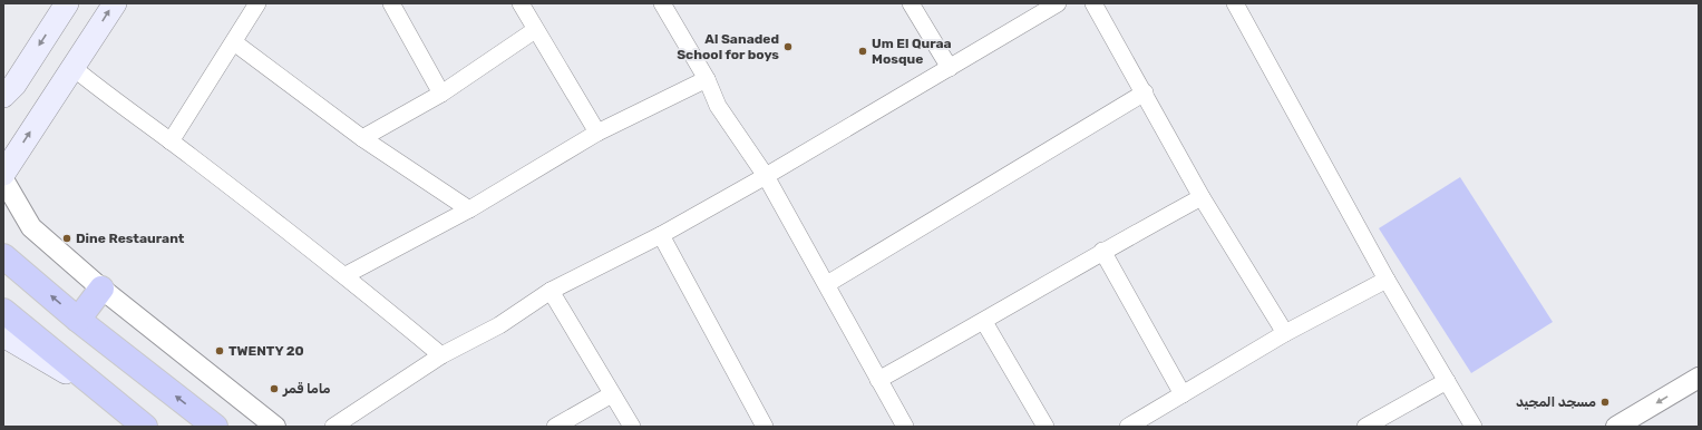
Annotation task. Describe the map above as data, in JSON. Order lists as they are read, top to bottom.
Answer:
{
  "places": [
    "Al Sanaded School for boys",
    "Um El Quraa Mosque",
    "Dine Restaurant",
    "TWENTY 20",
    "ماما قمر",
    "مسجد المجيد"
  ]
}
